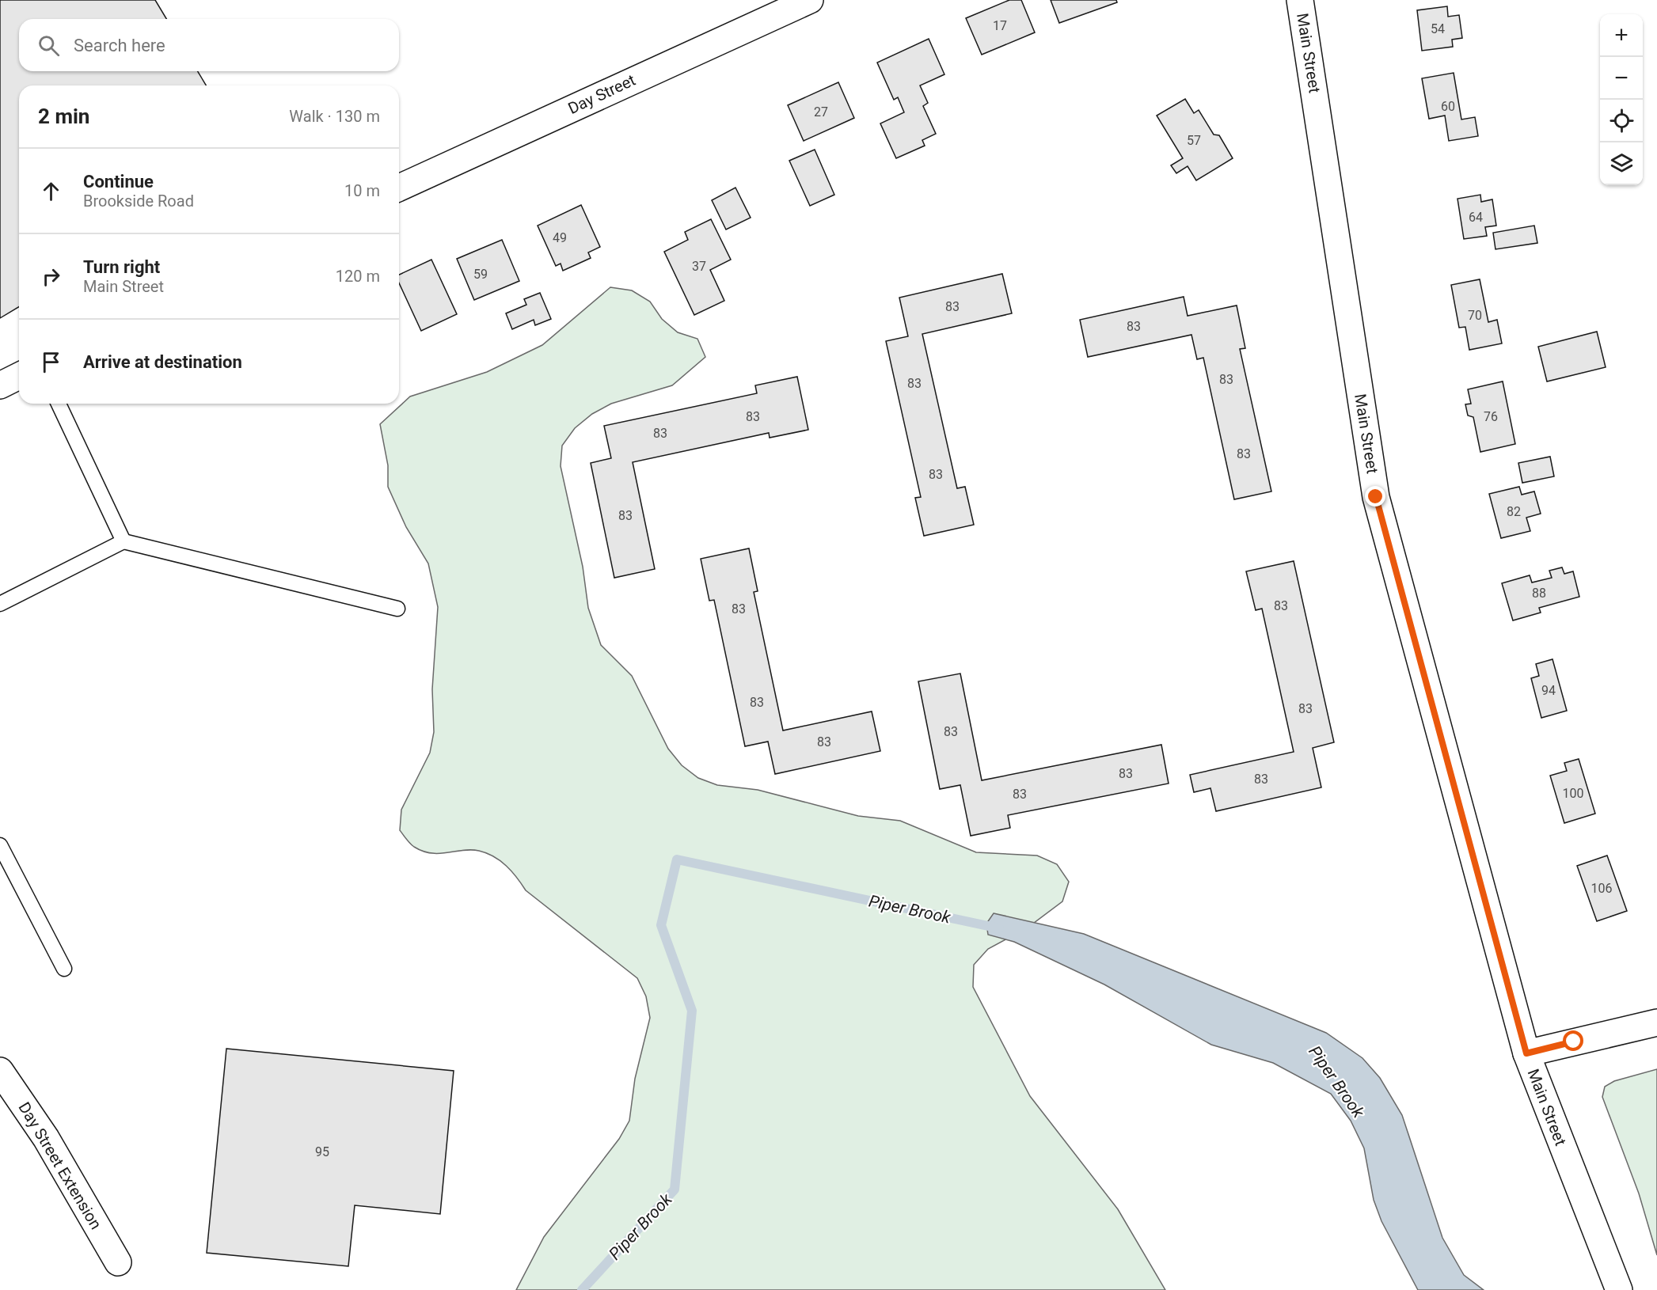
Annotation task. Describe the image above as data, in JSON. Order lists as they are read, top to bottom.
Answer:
{
  "streets": {
    "street": ["Main Street", "Day Street", "Day Street Extension"]
  },
  "water": ["Piper Brook"],
  "house_numbers": [
    "17",
    "54",
    "60",
    "27",
    "57",
    "64",
    "49",
    "37",
    "59",
    "83",
    "70",
    "83",
    "83",
    "83",
    "83",
    "76",
    "83",
    "83",
    "83",
    "82",
    "83",
    "88",
    "83",
    "83",
    "94",
    "83",
    "83",
    "83",
    "83",
    "83",
    "83",
    "100",
    "83",
    "106",
    "95"
  ],
  "page": {
    "map_buttons": ["+", "−"],
    "search": "Search here",
    "heading": ["2 min", "Walk · 130 m"],
    "list": [
      ["Continue", "Brookside Road", "10 m"],
      ["Turn right", "Main Street", "120 m"],
      "Arrive at destination"
    ]
  }
}
